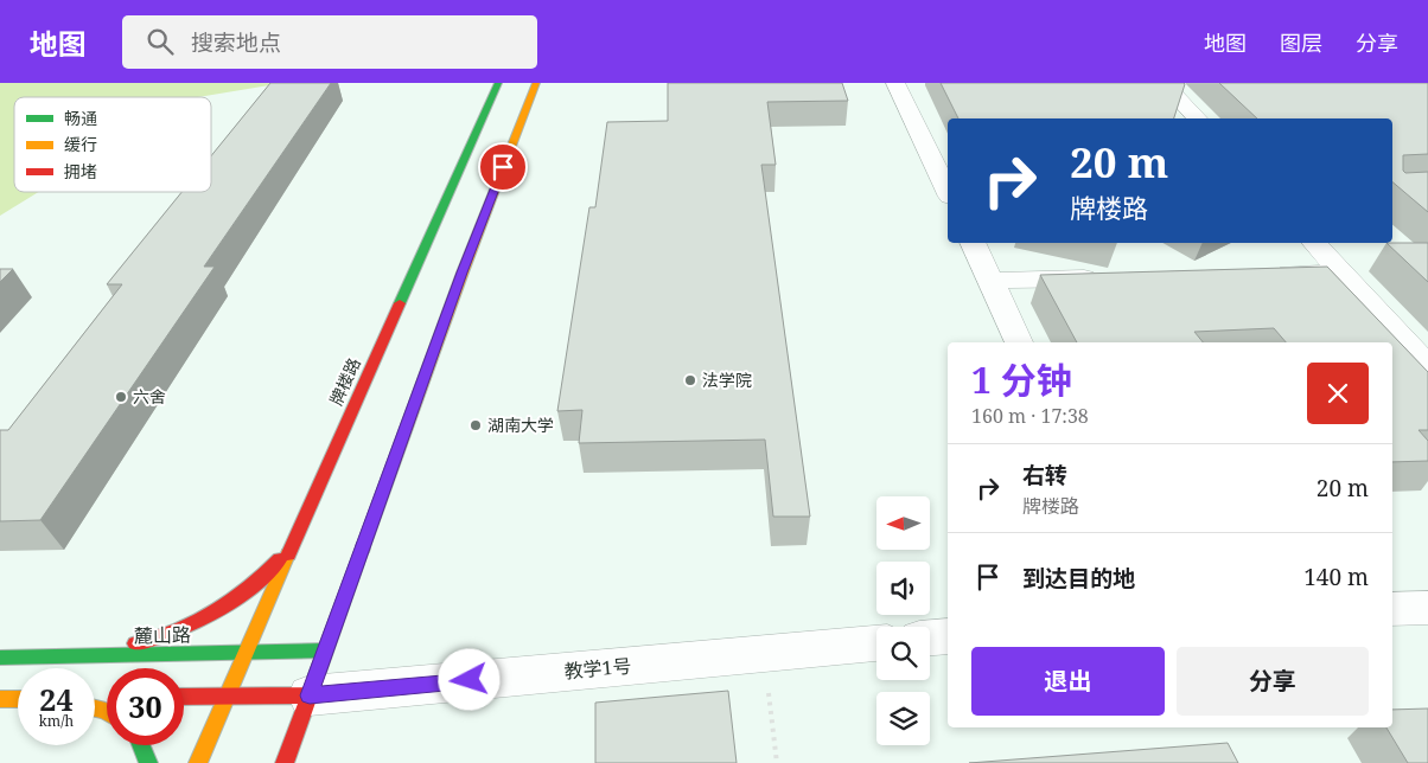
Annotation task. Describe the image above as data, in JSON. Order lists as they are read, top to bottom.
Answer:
{
  "streets": {
    "main road": ["牌楼路", "麓山路"],
    "street": ["教学1号"]
  },
  "crossings": [
    ["牌楼路", "麓山路"]
  ],
  "places": ["法学院", "六舍", "湖南大学"],
  "legend": ["畅通", "缓行", "拥堵"],
  "north": "left",
  "page": {
    "header": "地图",
    "search": "搜索地点",
    "nav": ["地图", "图层", "分享"],
    "turn": ["20 m", "牌楼路"],
    "heading": ["1 分钟", "160 m · 17:38"],
    "list": [
      {
        "name": "右转",
        "note": "牌楼路",
        "value": "20 m"
      },
      {
        "name": "到达目的地",
        "value": "140 m"
      }
    ],
    "buttons": ["退出", "分享"],
    "speed": "24 km/h",
    "limit": "30"
  }
}
